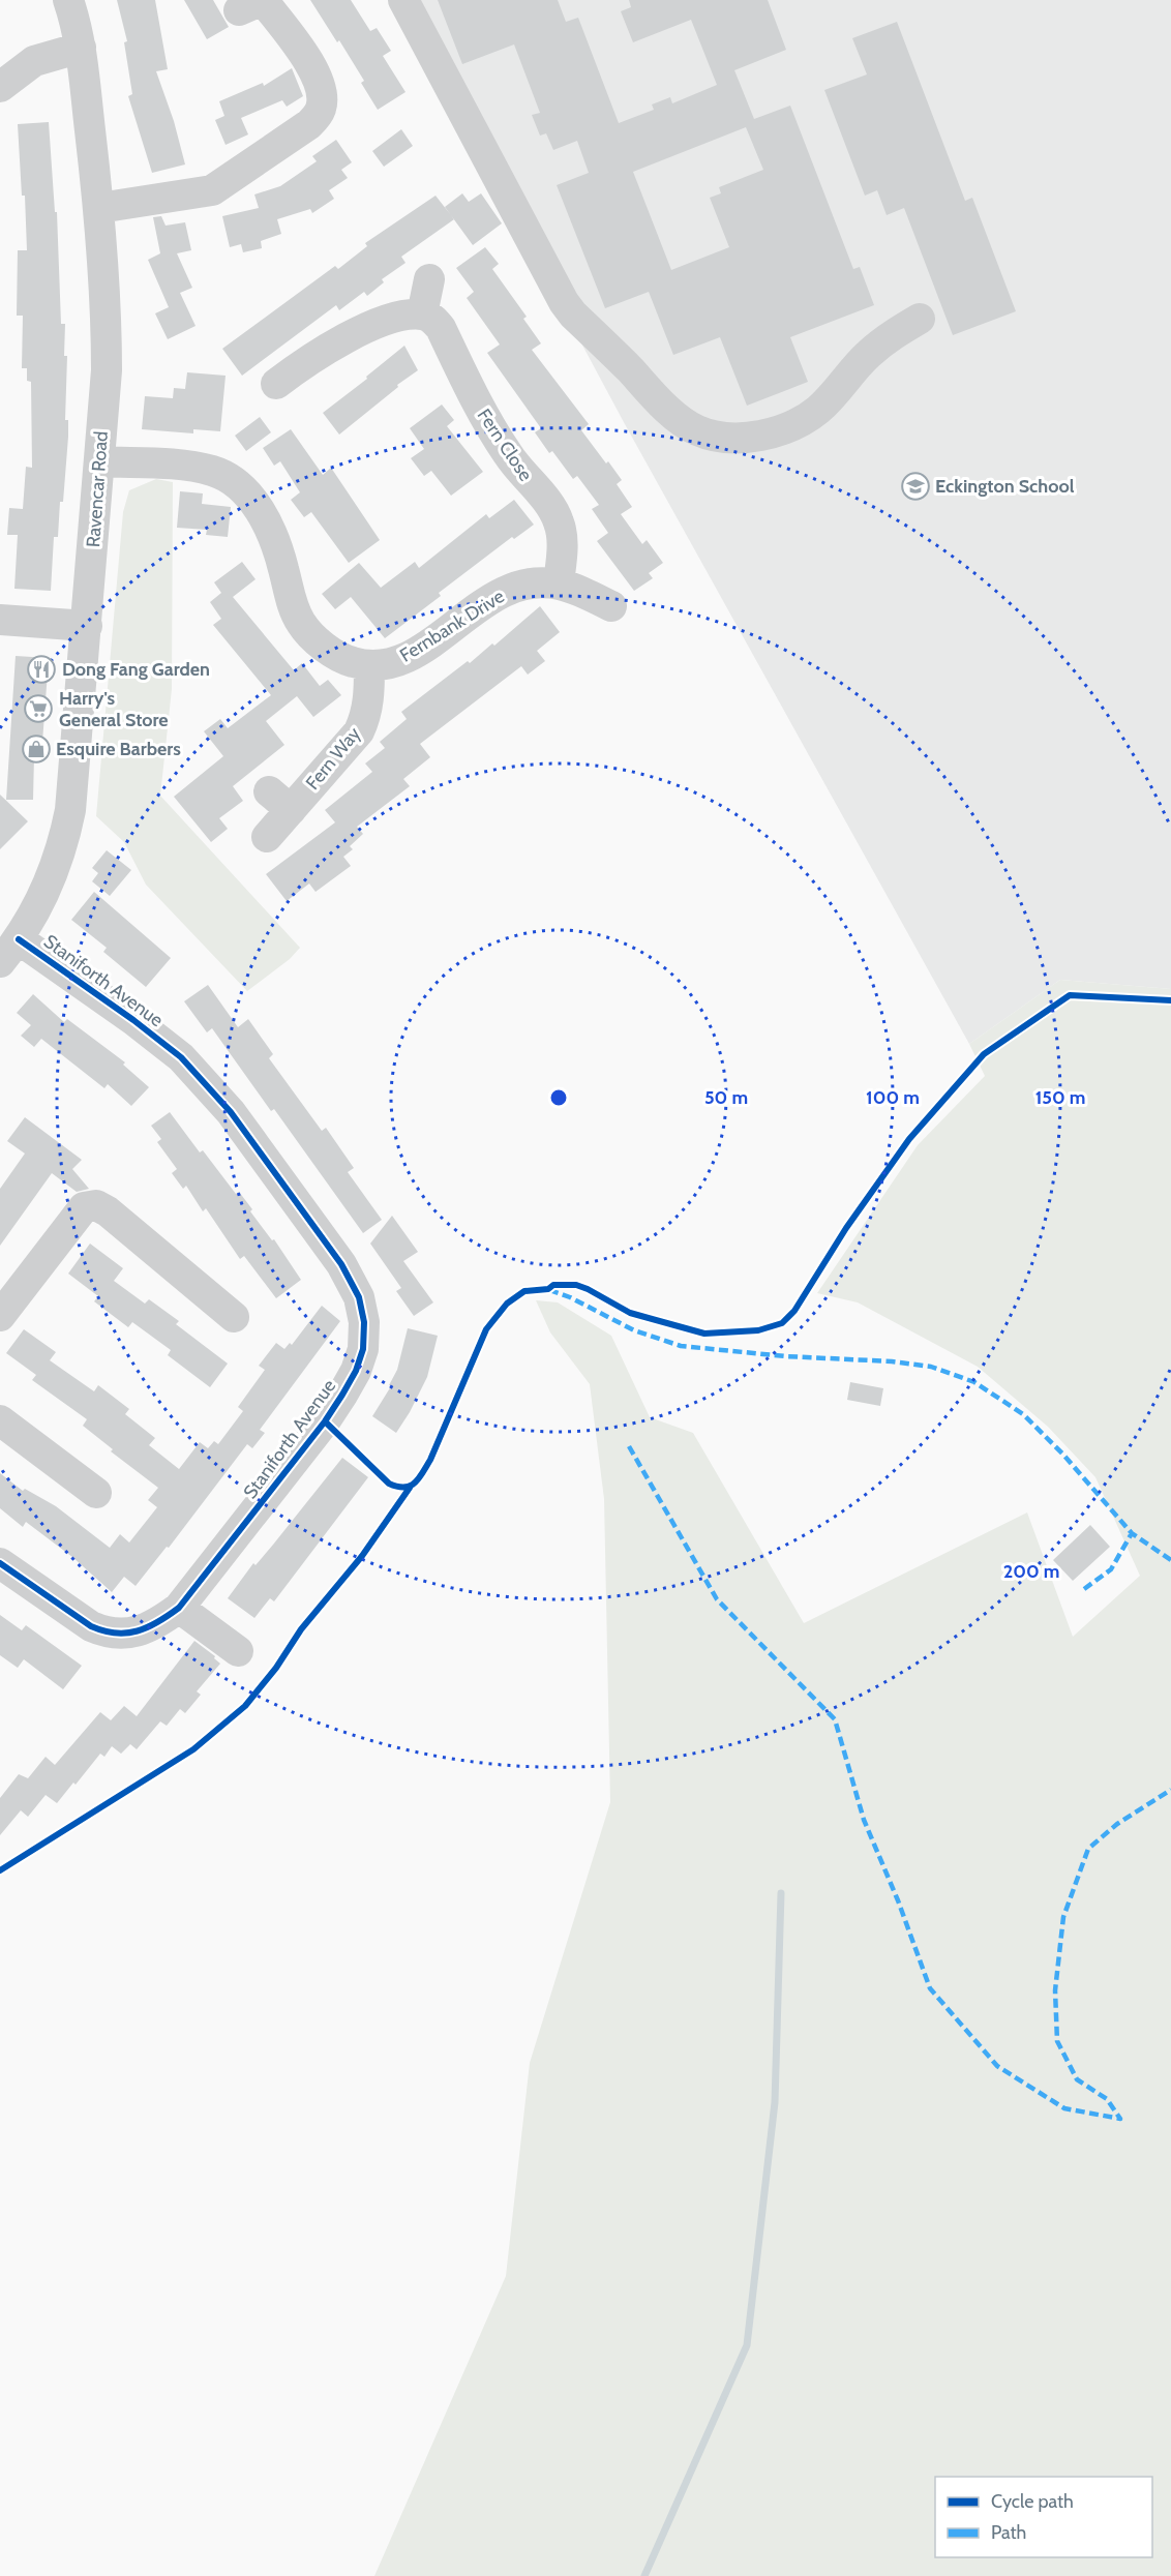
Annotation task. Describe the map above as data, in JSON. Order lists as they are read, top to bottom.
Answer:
{
  "streets": {
    "street": [
      "Fern Close",
      "Ravencar Road",
      "Fernbank Drive",
      "Fern Way",
      "Staniforth Avenue"
    ]
  },
  "crossings": [
    ["Fern Close", "Fernbank Drive"],
    ["Ravencar Road", "Staniforth Avenue"],
    ["Fernbank Drive", "Fern Way"]
  ],
  "places": {
    "school or university": ["Eckington School"],
    "restaurant": ["Dong Fang Garden"],
    "supermarket": ["Harry's General Store"],
    "shop": ["Esquire Barbers"]
  },
  "legend": ["Cycle path", "Path"],
  "rings": [
    "50 m",
    "100 m",
    "150 m",
    "200 m"
  ]
}
